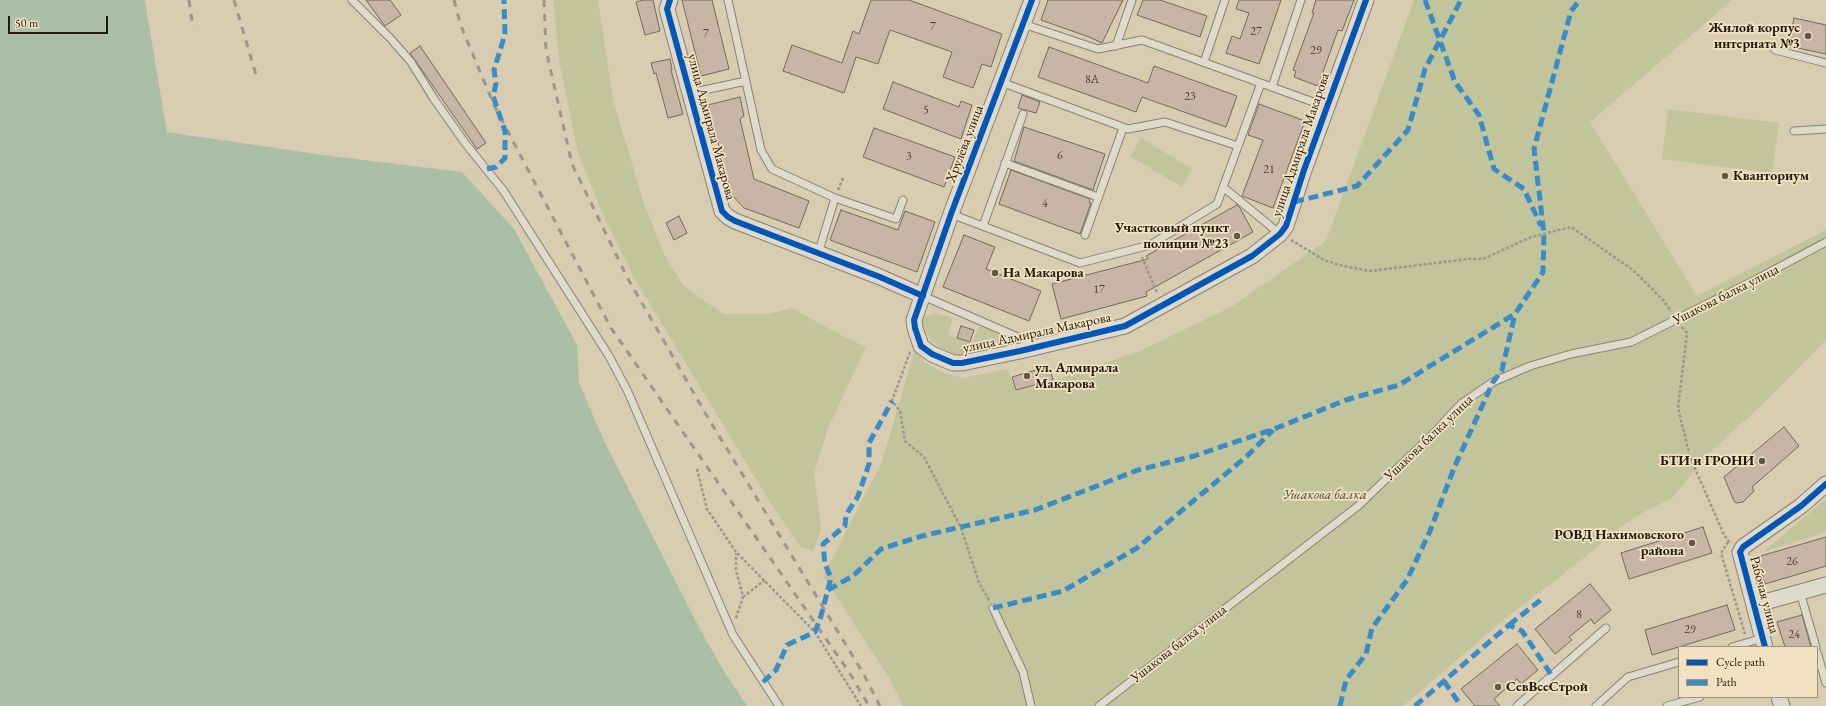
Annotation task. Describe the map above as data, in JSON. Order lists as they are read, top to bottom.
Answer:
{
  "streets": {
    "street": ["улица Адмирала Макарова", "Хрулёва улица", "Рабочая улица"],
    "lane": ["Ушакова балка улица"]
  },
  "crossings": [
    ["улица Адмирала Макарова", "Хрулёва улица"]
  ],
  "parks": ["Ушакова балка"],
  "places": [
    "Жилой корпус интерната №3",
    "Кванториум",
    "Участковый пункт полиции №23",
    "На Макарова",
    "ул. Адмирала Макарова",
    "БТИ и ГРОНИ",
    "РОВД Нахимовского района",
    "СевВсеСтрой"
  ],
  "house_numbers": [
    "7",
    "27",
    "7",
    "29",
    "8А",
    "23",
    "5",
    "6",
    "3",
    "21",
    "4",
    "17",
    "26",
    "8",
    "29",
    "24"
  ],
  "legend": ["Cycle path", "Path"],
  "scale_bar": "50 m"
}
